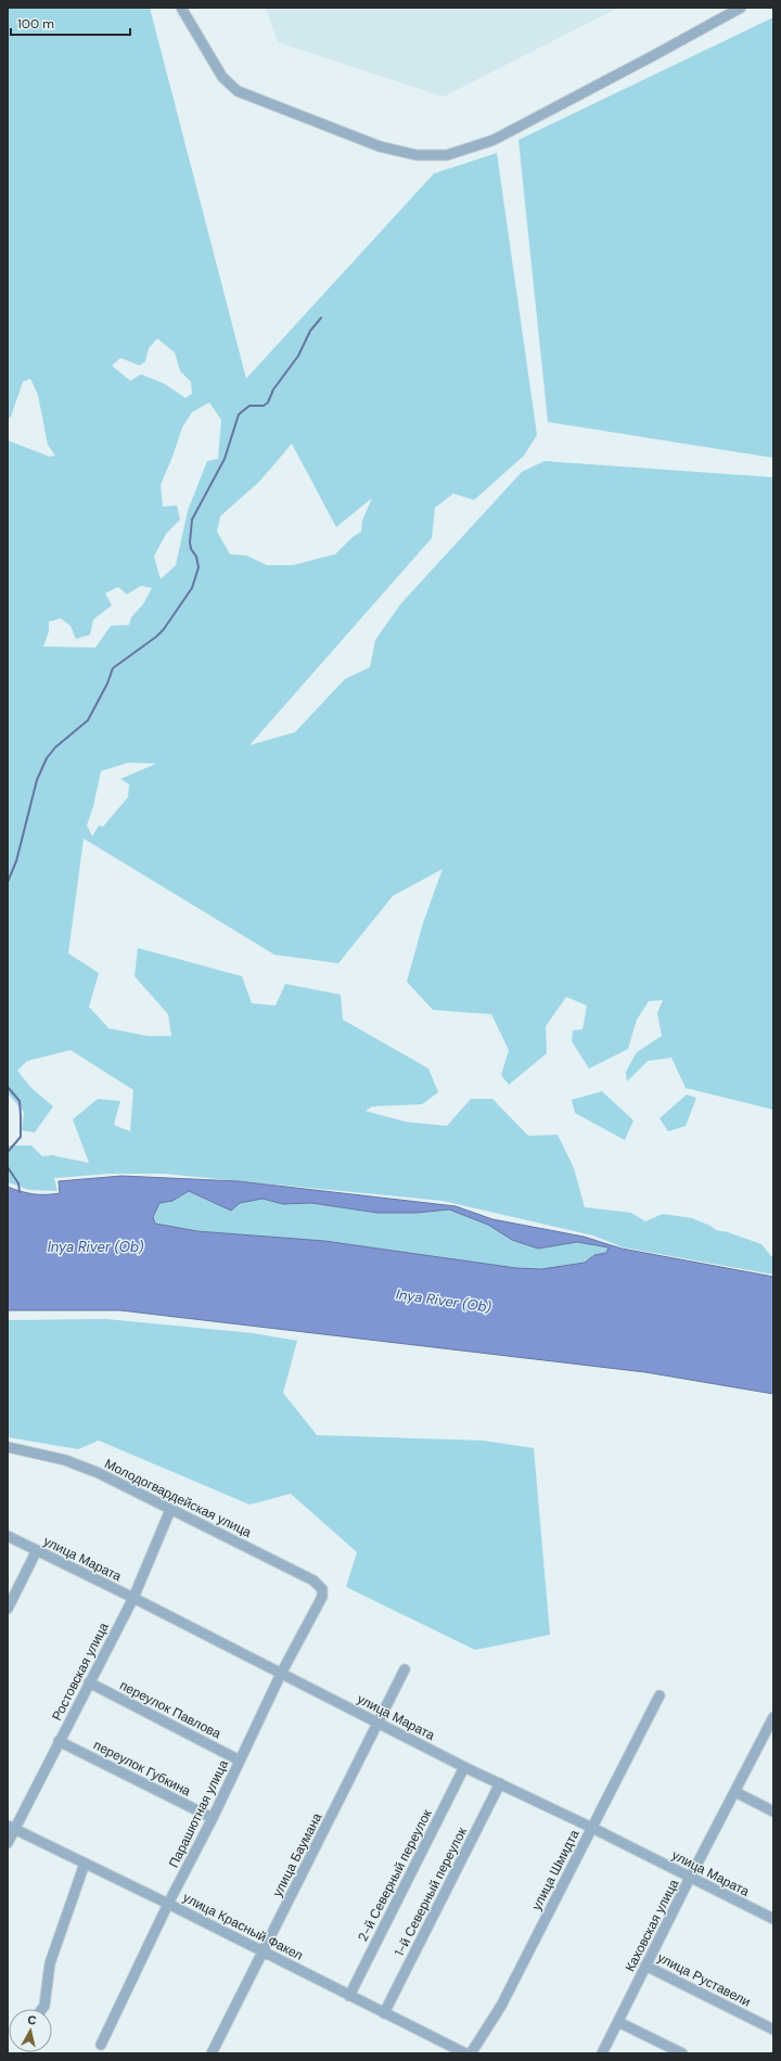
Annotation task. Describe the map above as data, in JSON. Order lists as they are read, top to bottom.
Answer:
{
  "streets": {
    "street": [
      "Молодогвардейская улица",
      "улица Марата",
      "Ростовская улица",
      "переулок Павлова",
      "переулок Губкина",
      "Парашютная улица",
      "улица Баумана",
      "улица Шмидта",
      "2-й Северный переулок",
      "1-й Северный переулок",
      "Каховская улица",
      "улица Красный Факел",
      "улица Руставели"
    ]
  },
  "crossings": [
    ["Молодогвардейская улица", "Ростовская улица"],
    ["Молодогвардейская улица", "Парашютная улица"],
    ["улица Марата", "Ростовская улица"],
    ["улица Марата", "Парашютная улица"],
    ["улица Марата", "улица Баумана"],
    ["улица Марата", "улица Шмидта"],
    ["улица Марата", "2-й Северный переулок"],
    ["улица Марата", "1-й Северный переулок"],
    ["улица Марата", "Каховская улица"],
    ["Ростовская улица", "переулок Павлова"],
    ["Ростовская улица", "переулок Губкина"],
    ["Ростовская улица", "улица Красный Факел"],
    ["переулок Павлова", "Парашютная улица"],
    ["переулок Губкина", "Парашютная улица"],
    ["Парашютная улица", "улица Красный Факел"],
    ["улица Баумана", "улица Красный Факел"],
    ["2-й Северный переулок", "улица Красный Факел"],
    ["1-й Северный переулок", "улица Красный Факел"],
    ["Каховская улица", "улица Руставели"]
  ],
  "water": ["Inya River (Ob)"],
  "scale_bar": "100 m",
  "north": "top"
}
